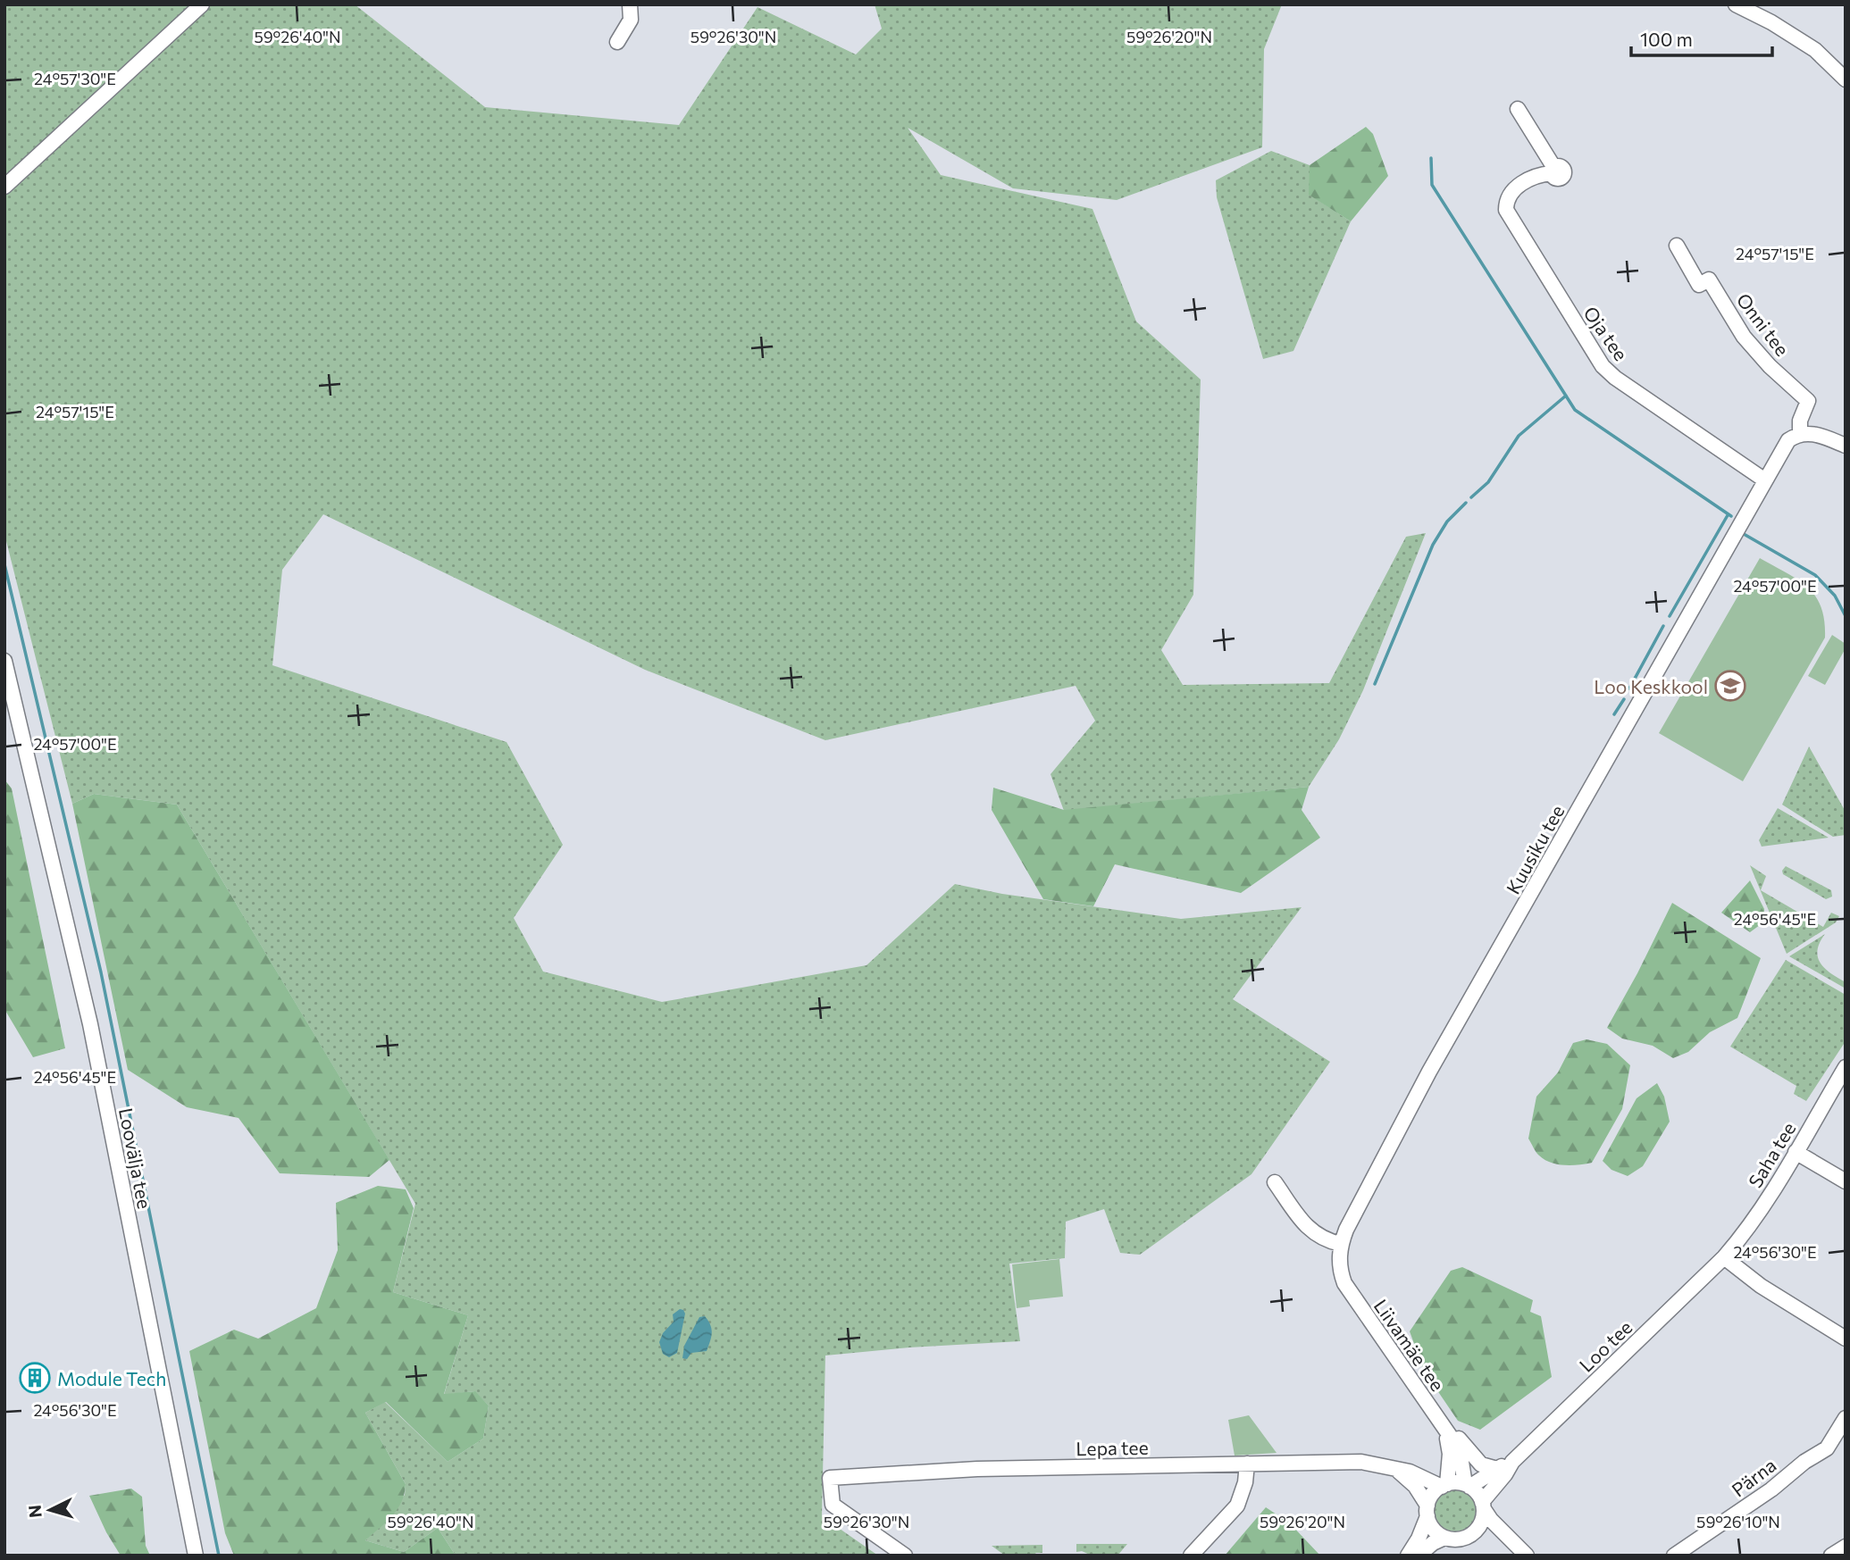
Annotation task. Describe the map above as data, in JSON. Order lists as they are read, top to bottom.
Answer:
{
  "streets": {
    "street": [
      "Onni tee",
      "Oja tee",
      "Kuusiku tee",
      "Saha tee",
      "Loovälja tee",
      "Liivamäe tee",
      "Loo tee",
      "Lepa tee",
      "Pärna"
    ]
  },
  "crossings": [
    ["Onni tee", "Kuusiku tee"],
    ["Oja tee", "Kuusiku tee"],
    ["Kuusiku tee", "Liivamäe tee"],
    ["Saha tee", "Loo tee"],
    ["Liivamäe tee", "Loo tee"],
    ["Liivamäe tee", "Lepa tee"],
    ["Loo tee", "Lepa tee"]
  ],
  "places": {
    "school or university": ["Loo Keskkool"],
    "building": ["Module Tech"]
  },
  "scale_bar": "100 m",
  "north": "left",
  "coordinates": [
    "59°26'40\"N",
    "59°26'30\"N",
    "59°26'20\"N",
    "24°57'30\"E",
    "24°57'15\"E",
    "24°57'00\"E",
    "24°56'45\"E",
    "24°56'30\"E",
    "59°26'10\"N"
  ]
}
